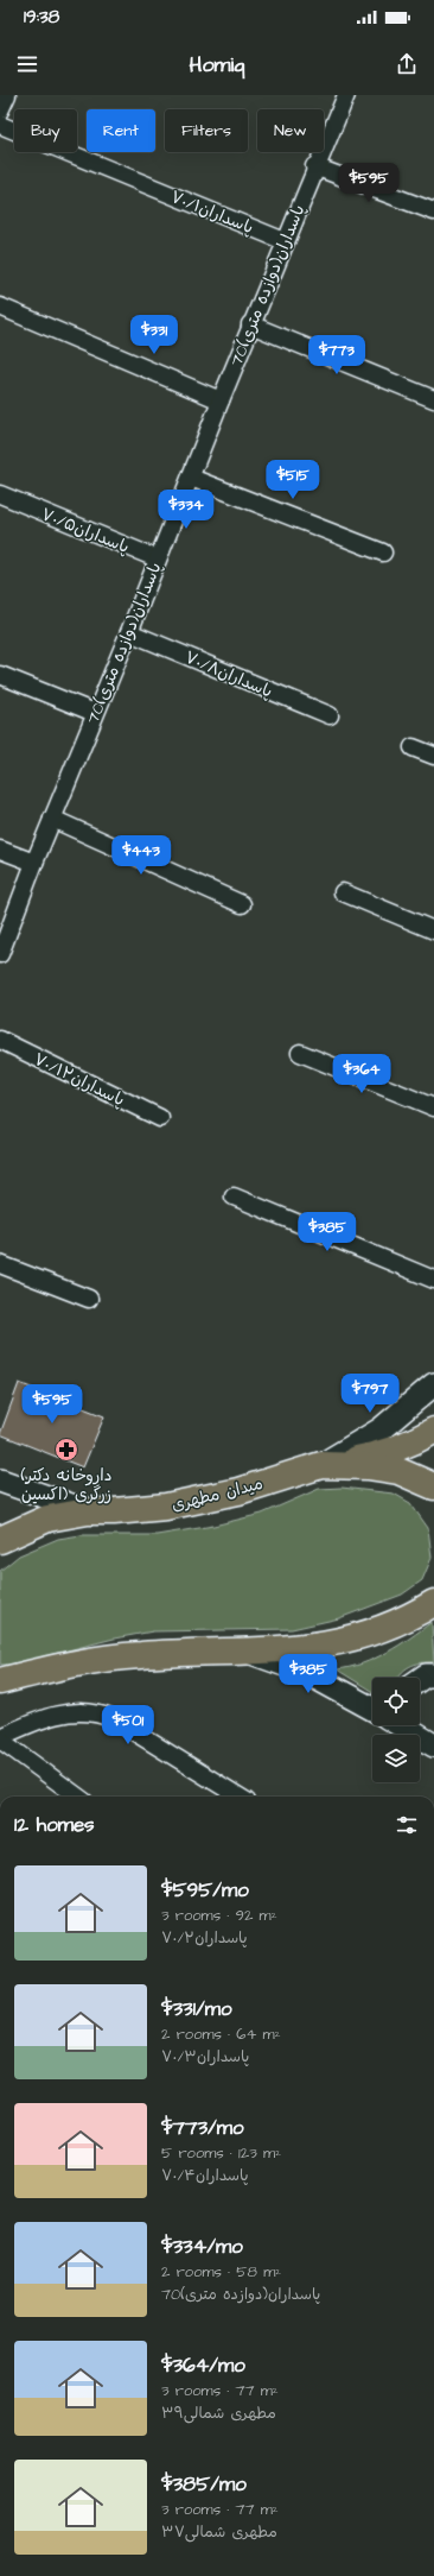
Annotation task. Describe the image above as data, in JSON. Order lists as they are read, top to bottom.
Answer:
{
  "streets": {
    "main road": ["میدان مطهری"],
    "street": [
      "پاسداران۷۰/۱",
      "70پاسداران(دوازده متری)",
      "پاسداران۷۰/۵",
      "پاسداران۷۰/۸",
      "پاسداران۷۰/۱۲"
    ]
  },
  "crossings": [
    ["پاسداران۷۰/۱", "70پاسداران(دوازده متری)"],
    ["70پاسداران(دوازده متری)", "پاسداران۷۰/۵"],
    ["70پاسداران(دوازده متری)", "پاسداران۷۰/۸"]
  ],
  "places": {
    "pharmacy": ["(داروخانه دکتر زرگری (اکسین"]
  },
  "page": {
    "status": "19:38",
    "header": "Homiq",
    "chip": [
      "Buy",
      "Rent",
      "Filters",
      "New"
    ],
    "price": [
      "$595",
      "$331",
      "$773",
      "$515",
      "$334",
      "$443",
      "$364",
      "$385",
      "$797",
      "$595",
      "$385",
      "$501"
    ],
    "heading": "12 homes",
    "list": [
      {
        "name": "$595/mo",
        "note": "3 rooms · 92 m² · پاسداران۷۰/۲"
      },
      {
        "name": "$331/mo",
        "note": "2 rooms · 64 m² · پاسداران۷۰/۳"
      },
      {
        "name": "$773/mo",
        "note": "5 rooms · 123 m² · پاسداران۷۰/۴"
      },
      {
        "name": "$334/mo",
        "note": "2 rooms · 58 m² · 70پاسداران(دوازده متری)"
      },
      {
        "name": "$364/mo",
        "note": "3 rooms · 77 m² · مطهرى شمالى۳۹"
      },
      {
        "name": "$385/mo",
        "note": "3 rooms · 77 m² · مطهرى شمالى۳۷"
      }
    ]
  }
}
